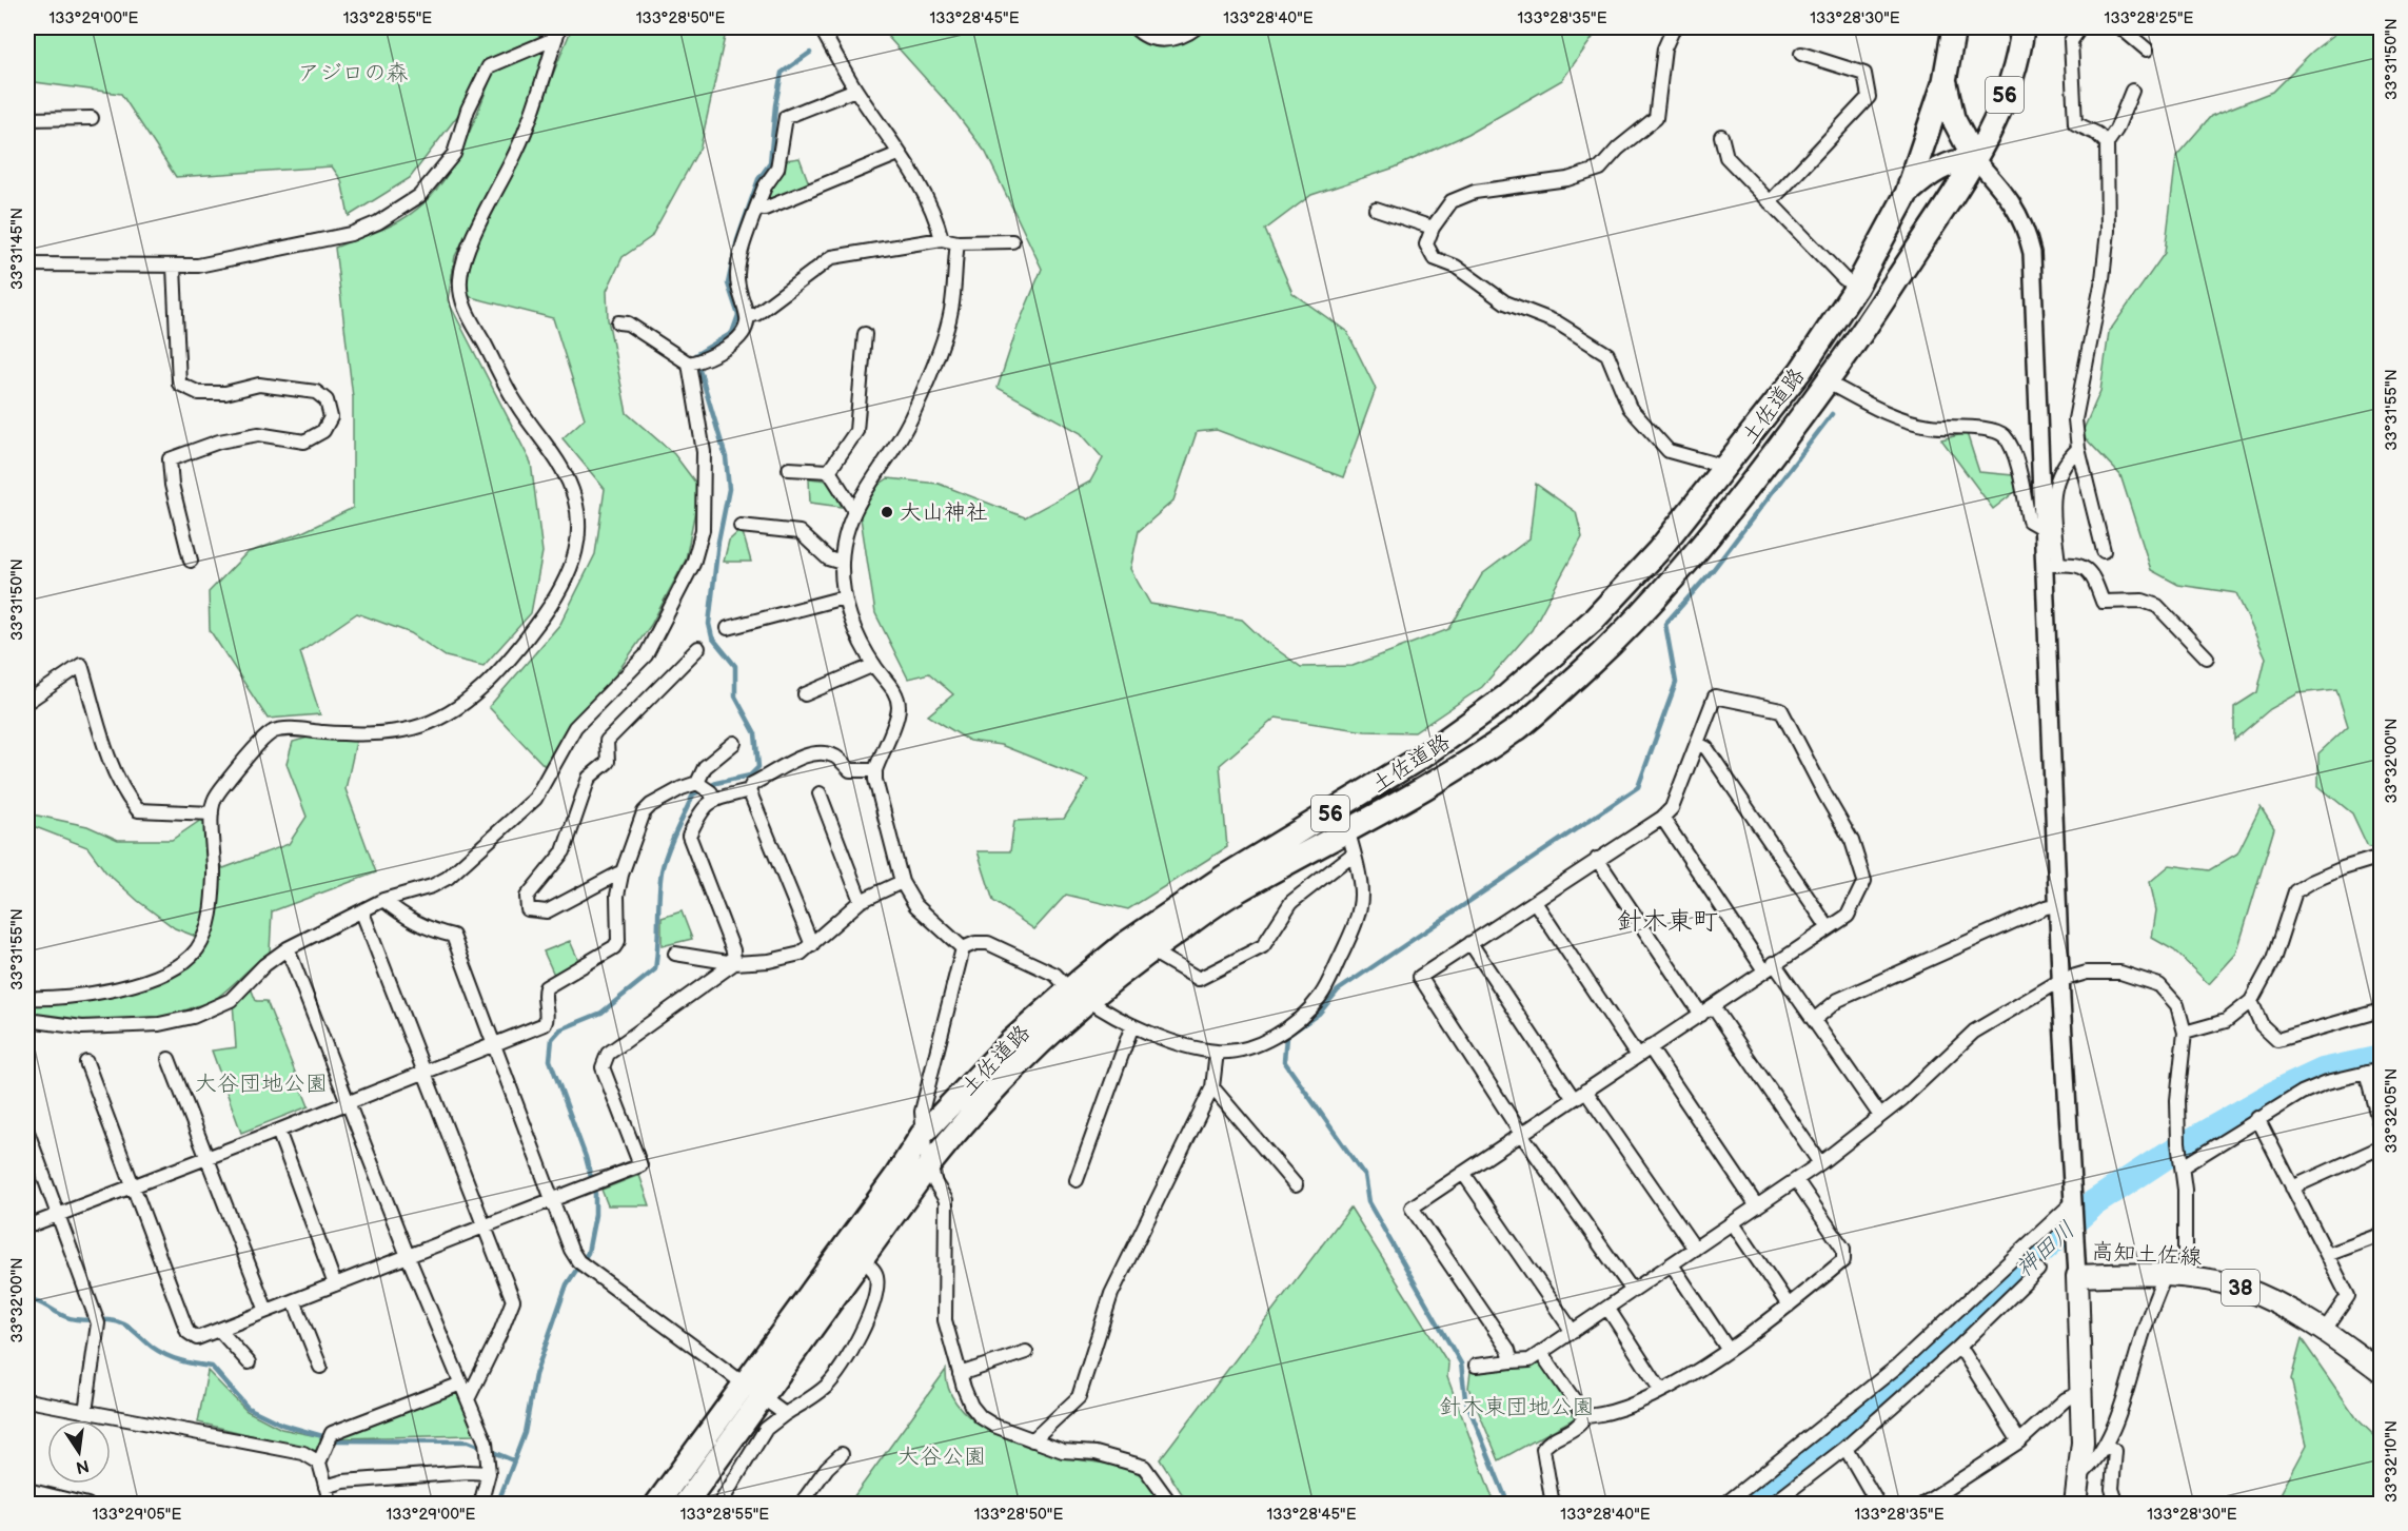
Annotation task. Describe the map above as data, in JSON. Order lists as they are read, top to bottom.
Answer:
{
  "streets": {
    "highway": ["56", "土佐道路"],
    "main road": ["高知土佐線", "38"]
  },
  "crossings": [
    ["56", "土佐道路"]
  ],
  "districts": ["針木東町"],
  "water": ["神田川"],
  "parks": [
    "アジロの森",
    "大谷団地公園",
    "針木東団地公園",
    "大谷公園"
  ],
  "places": ["大山神社"],
  "north": "bottom",
  "coordinates": [
    "133°29'00\"E",
    "133°28'55\"E",
    "133°28'50\"E",
    "133°28'45\"E",
    "133°28'40\"E",
    "133°28'35\"E",
    "133°28'30\"E",
    "133°28'25\"E",
    "33°31'50\"N",
    "33°31'45\"N",
    "33°31'55\"N",
    "33°32'00\"N",
    "33°32'05\"N",
    "33°32'10\"N",
    "133°29'05\"E"
  ]
}
